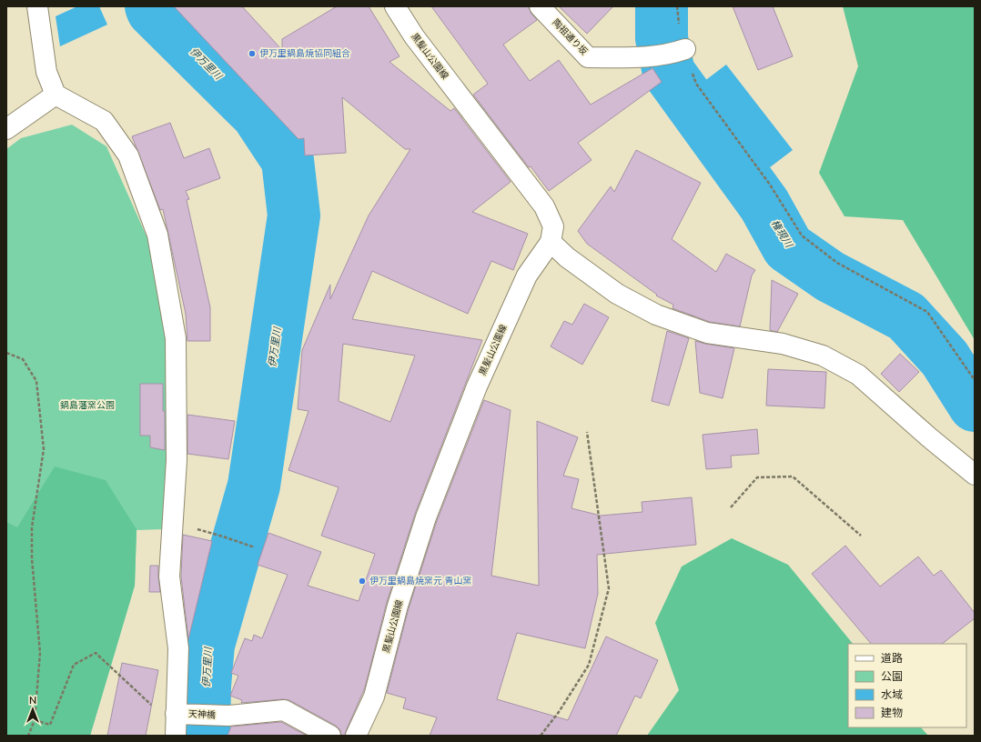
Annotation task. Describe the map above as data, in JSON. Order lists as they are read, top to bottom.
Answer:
{
  "streets": {
    "street": ["陶祖通り坂", "黒髪山公園線", "天神橋"]
  },
  "water": ["伊万里川", "権現川"],
  "parks": ["鍋島藩窯公園"],
  "places": ["伊万里鍋島焼協同組合", "伊万里鍋島焼窯元 青山窯"],
  "legend": [
    "道路",
    "公園",
    "水域",
    "建物"
  ],
  "north": "top"
}
